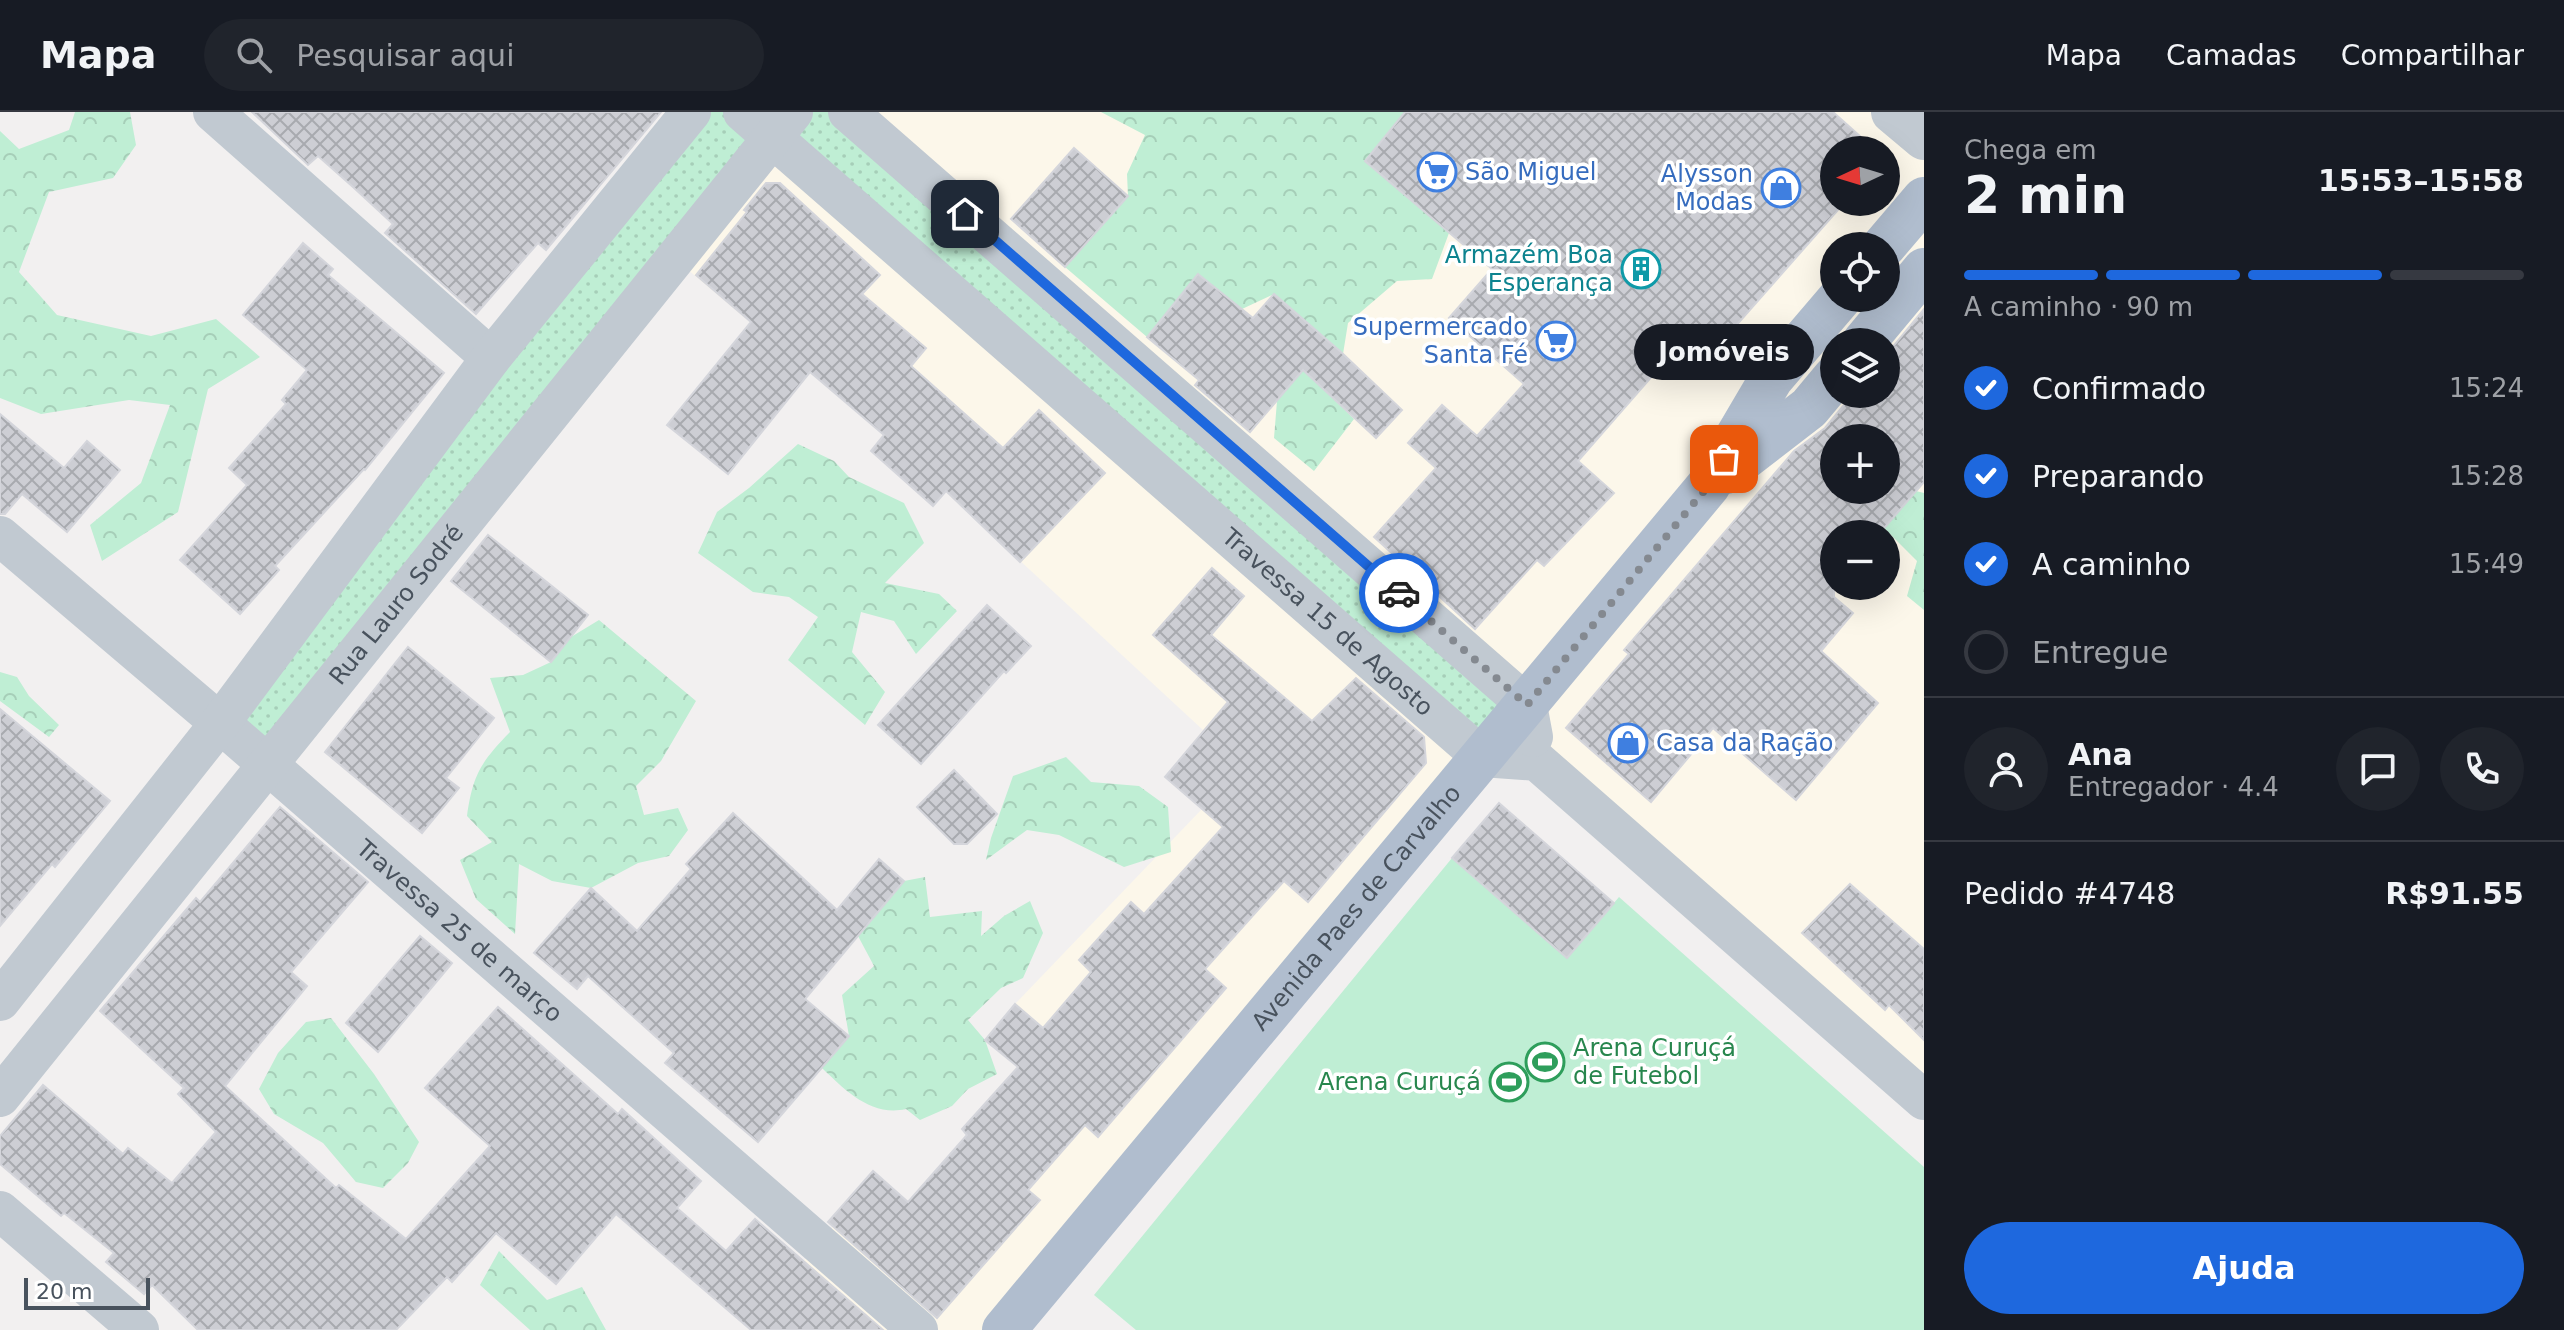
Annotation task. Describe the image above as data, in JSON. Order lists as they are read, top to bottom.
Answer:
{
  "streets": {
    "main road": ["Avenida Paes de Carvalho"],
    "street": ["Rua Lauro Sodré", "Travessa 15 de Agosto", "Travessa 25 de março"]
  },
  "crossings": [
    ["Rua Lauro Sodré", "Travessa 15 de Agosto"],
    ["Rua Lauro Sodré", "Travessa 25 de março"],
    ["Travessa 15 de Agosto", "Avenida Paes de Carvalho"]
  ],
  "places": {
    "supermarket": ["São Miguel", "Supermercado Santa Fé"],
    "shop": ["Alysson Modas", "Casa da Ração"],
    "building": ["Armazém Boa Esperança"],
    "other": ["Jomóveis"],
    "sports": ["Arena Curuçá de Futebol", "Arena Curuçá"]
  },
  "scale_bar": "20 m",
  "north": "left",
  "page": {
    "header": "Mapa",
    "search": "Pesquisar aqui",
    "nav": ["Mapa", "Camadas", "Compartilhar"],
    "heading": ["2 min", "Chega em", "15:53–15:58"],
    "panel": [
      "Ana",
      "Entregador · 4.4",
      "Pedido #4748",
      "R$91.55"
    ],
    "map_buttons": ["+", "−"],
    "bar": "A caminho · 90 m",
    "bubble": "Jomóveis",
    "list": [
      ["Confirmado", "15:24"],
      ["Preparando", "15:28"],
      ["A caminho", "15:49"],
      "Entregue"
    ],
    "buttons": "Ajuda",
    "scale": "20 m"
  }
}
